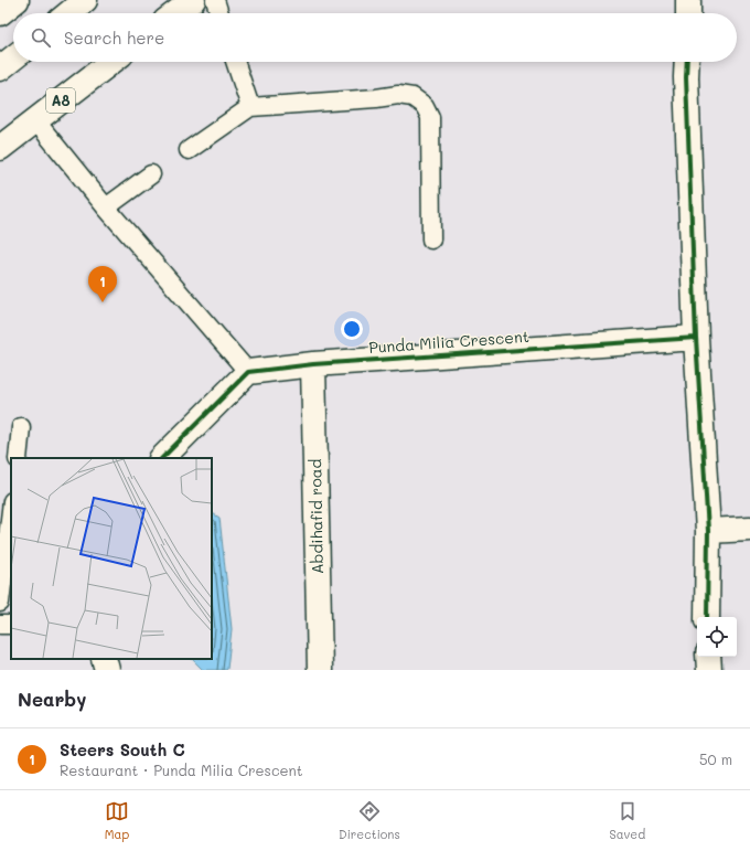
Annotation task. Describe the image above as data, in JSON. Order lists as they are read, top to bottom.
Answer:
{
  "streets": {
    "main road": ["A8", "Punda Milia Crescent", "Abdihafid road"]
  },
  "crossings": [
    ["Punda Milia Crescent", "Abdihafid road"]
  ],
  "page": {
    "search": "Search here",
    "pins": "1",
    "heading": "Nearby",
    "list": [
      {
        "mark": "1",
        "name": "Steers South C",
        "note": "Restaurant · Punda Milia Crescent",
        "value": "50 m"
      }
    ],
    "nav": ["Map", "Directions", "Saved"]
  }
}
